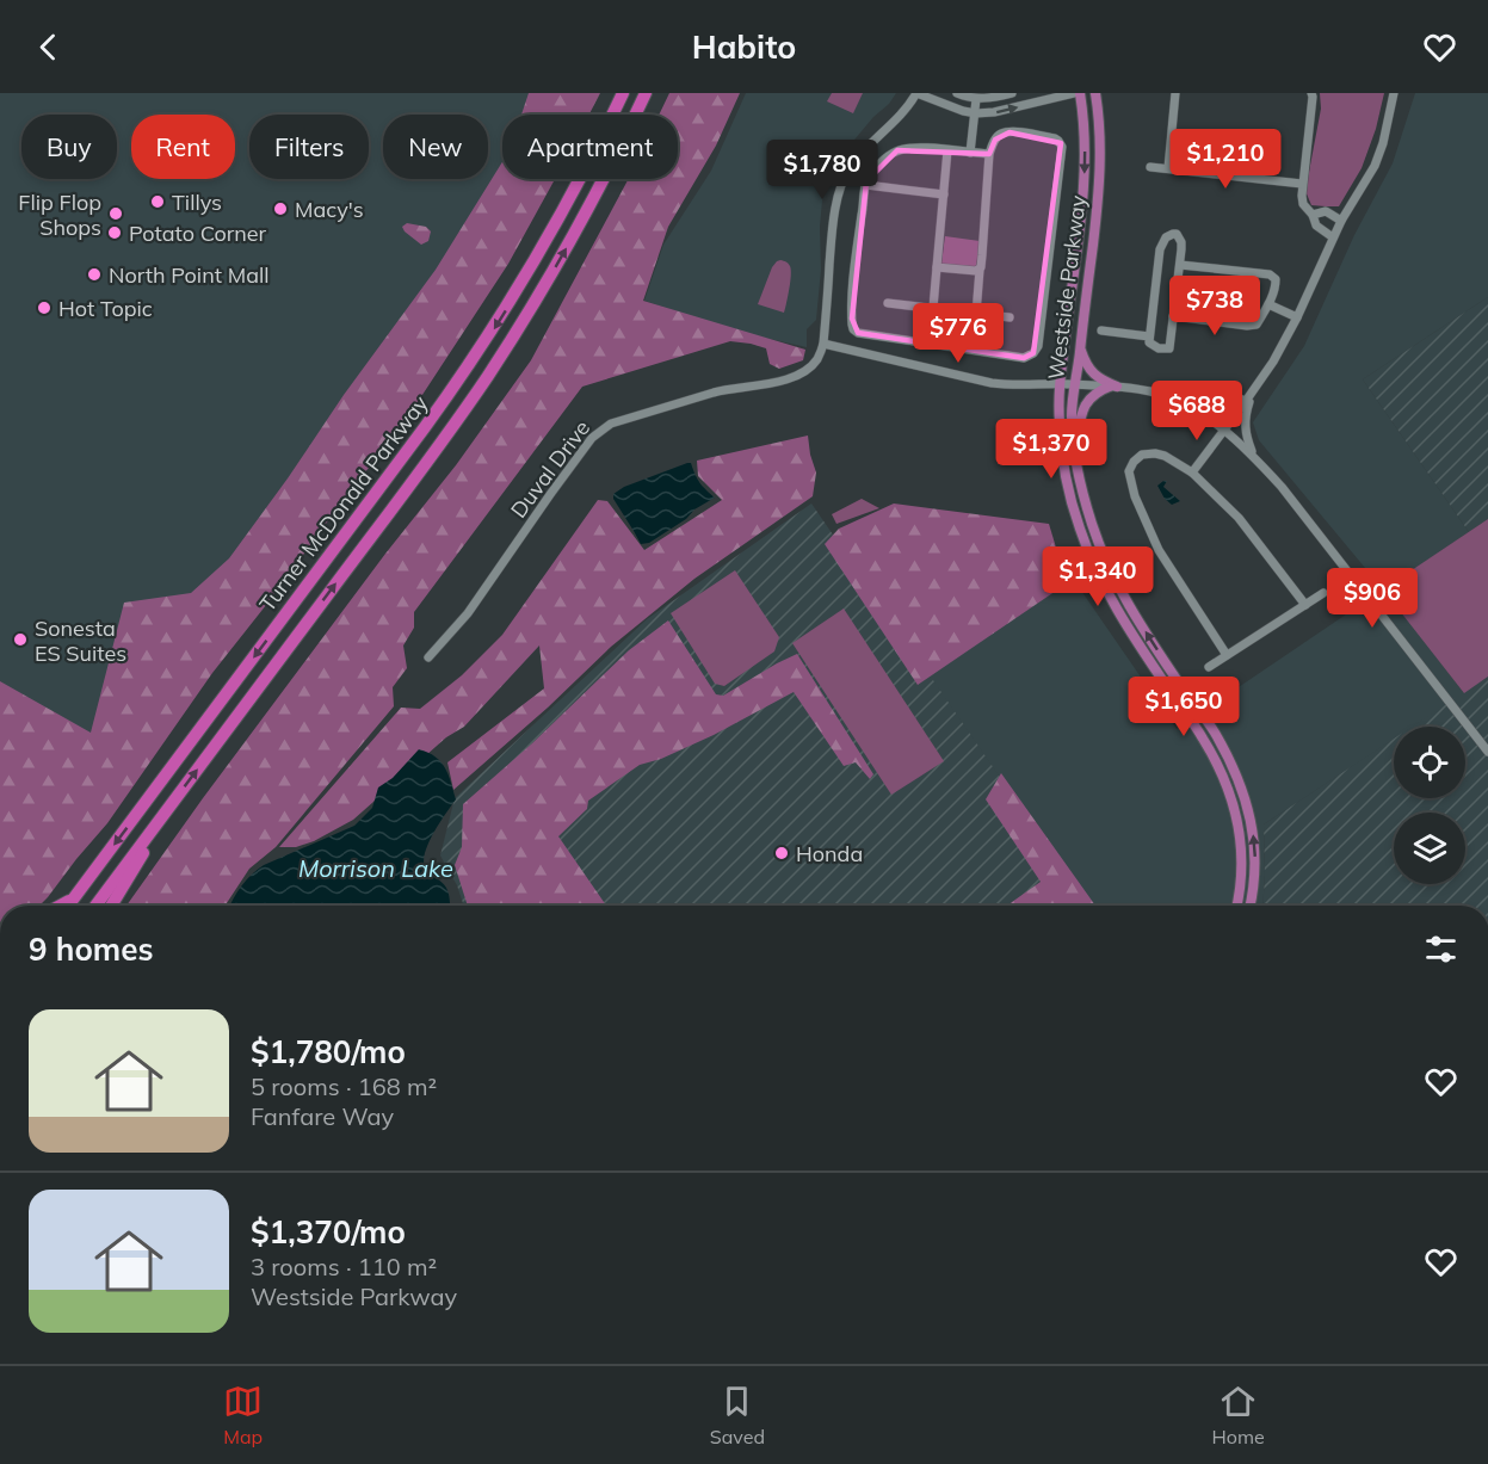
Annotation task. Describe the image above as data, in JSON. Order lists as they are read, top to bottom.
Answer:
{
  "streets": {
    "highway": ["Turner McDonald Parkway"],
    "main road": ["Westside Parkway"],
    "street": ["Duval Drive"]
  },
  "water": ["Morrison Lake"],
  "places": [
    "Tillys",
    "Macy's",
    "Flip Flop Shops",
    "Potato Corner",
    "North Point Mall",
    "Hot Topic",
    "Sonesta ES Suites",
    "Honda"
  ],
  "page": {
    "header": "Habito",
    "chip": [
      "Buy",
      "Rent",
      "Filters",
      "New",
      "Apartment"
    ],
    "price": [
      "$1,210",
      "$1,780",
      "$738",
      "$776",
      "$688",
      "$1,370",
      "$1,340",
      "$906",
      "$1,650"
    ],
    "heading": "9 homes",
    "list": [
      {
        "name": "$1,780/mo",
        "note": "5 rooms · 168 m² · Fanfare Way"
      },
      {
        "name": "$1,370/mo",
        "note": "3 rooms · 110 m² · Westside Parkway"
      }
    ],
    "tabs": ["Map", "Saved", "Home"]
  }
}
